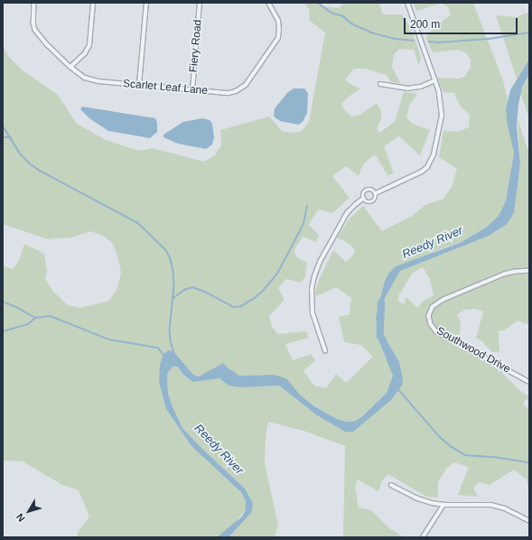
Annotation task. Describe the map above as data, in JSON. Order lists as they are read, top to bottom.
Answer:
{
  "streets": {
    "street": ["Fiery Road", "Scarlet Leaf Lane", "Southwood Drive"]
  },
  "crossings": [
    ["Fiery Road", "Scarlet Leaf Lane"]
  ],
  "water": ["Reedy River"],
  "scale_bar": "200 m",
  "north": "bottom left"
}
